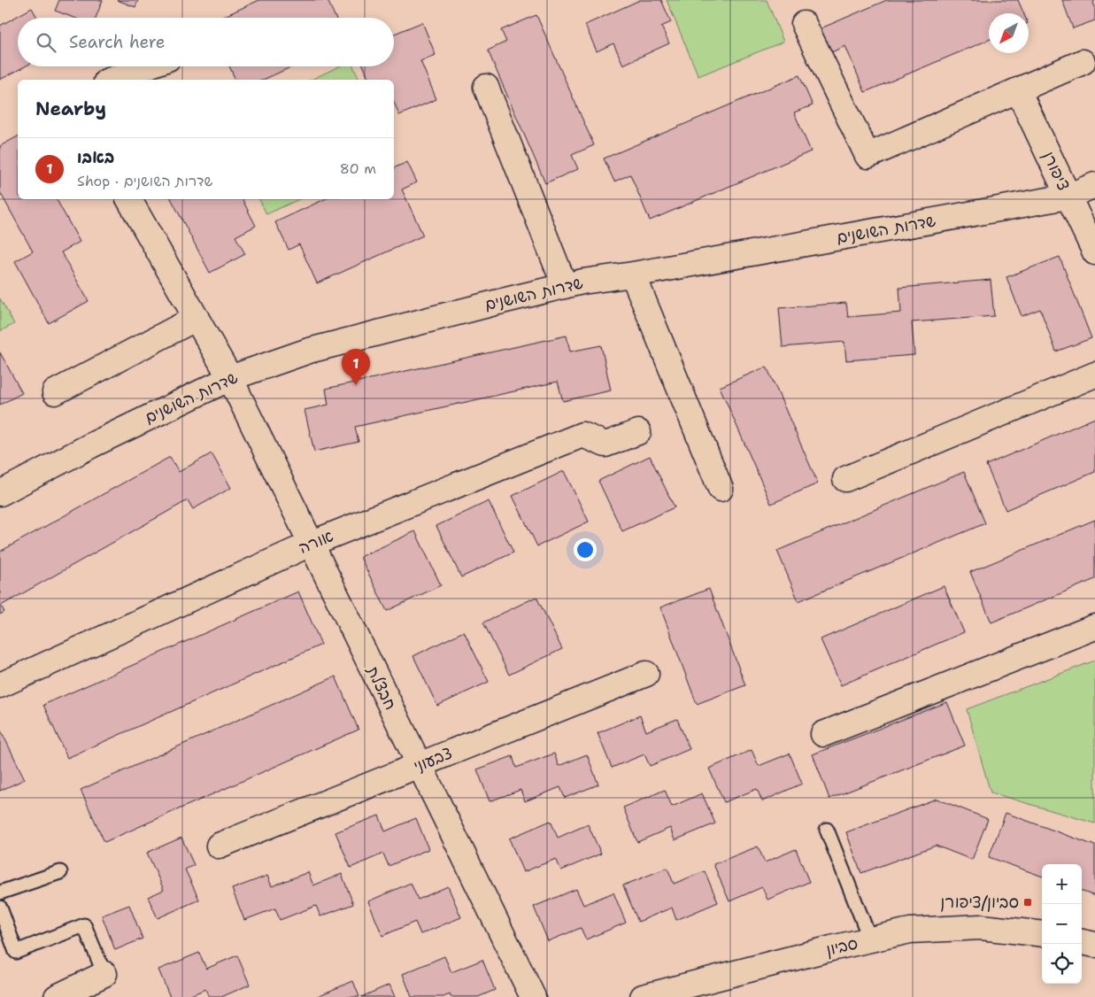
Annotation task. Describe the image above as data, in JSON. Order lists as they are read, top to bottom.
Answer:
{
  "streets": {
    "street": [
      "ציפורן",
      "שדרות השושנים",
      "אורה",
      "חבצלת",
      "צבעוני",
      "סביון"
    ]
  },
  "crossings": [
    ["ציפורן", "שדרות השושנים"],
    ["שדרות השושנים", "חבצלת"],
    ["אורה", "חבצלת"],
    ["חבצלת", "צבעוני"]
  ],
  "places": {
    "transit": ["סביון/ציפורן"]
  },
  "north": "bottom left",
  "page": {
    "search": "Search here",
    "heading": "Nearby",
    "list": [
      {
        "mark": "1",
        "name": "באבו",
        "note": "Shop · שדרות השושנים",
        "value": "80 m"
      }
    ],
    "pins": "1",
    "map_buttons": ["+", "−"]
  }
}
